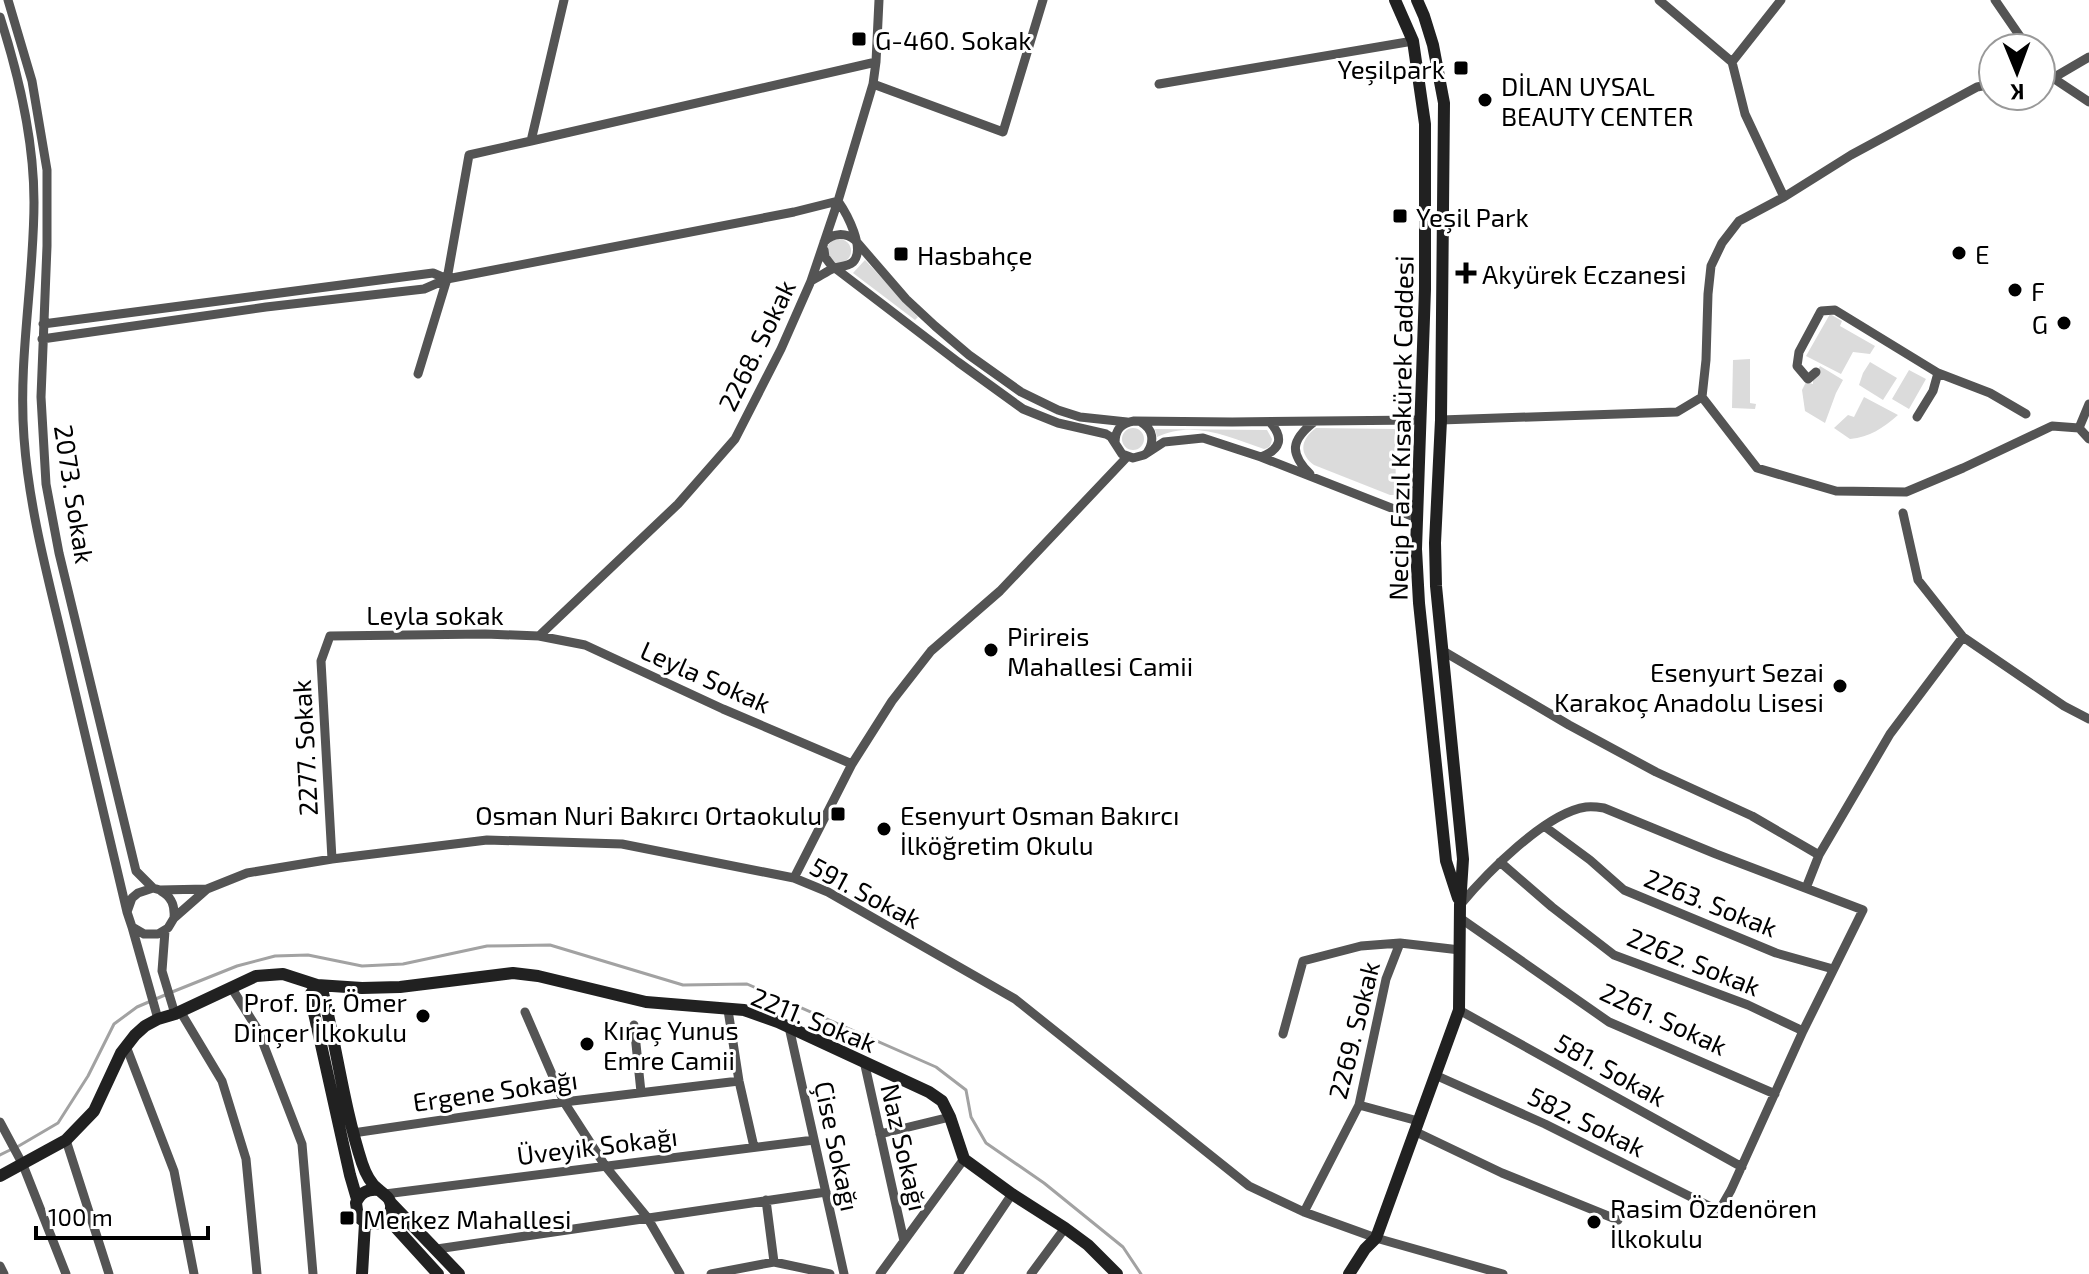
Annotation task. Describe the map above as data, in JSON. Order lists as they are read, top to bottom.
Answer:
{
  "streets": {
    "street": [
      "2268. Sokak",
      "Necip Fazıl Kısakürek Caddesi",
      "2073. Sokak",
      "Leyla sokak",
      "Leyla Sokak",
      "2277. Sokak",
      "591. Sokak",
      "2263. Sokak",
      "2262. Sokak",
      "2261. Sokak",
      "2211. Sokak",
      "2269. Sokak",
      "581. Sokak",
      "Ergene Sokağı",
      "582. Sokak",
      "Üveyik Sokağı",
      "Çise Sokağı",
      "Naz Sokağı"
    ]
  },
  "crossings": [
    ["2268. Sokak", "Leyla sokak"],
    ["2268. Sokak", "Leyla Sokak"],
    ["Necip Fazıl Kısakürek Caddesi", "591. Sokak"],
    ["Necip Fazıl Kısakürek Caddesi", "2261. Sokak"],
    ["Necip Fazıl Kısakürek Caddesi", "581. Sokak"],
    ["Necip Fazıl Kısakürek Caddesi", "582. Sokak"],
    ["Leyla sokak", "Leyla Sokak"],
    ["Leyla sokak", "2277. Sokak"],
    ["2277. Sokak", "591. Sokak"],
    ["591. Sokak", "2269. Sokak"],
    ["2211. Sokak", "Çise Sokağı"],
    ["2211. Sokak", "Naz Sokağı"],
    ["581. Sokak", "582. Sokak"],
    ["Üveyik Sokağı", "Çise Sokağı"]
  ],
  "places": {
    "transit": [
      "G-460. Sokak",
      "Yeşilpark",
      "Yeşil Park",
      "Hasbahçe",
      "Osman Nuri Bakırcı Ortaokulu",
      "Merkez Mahallesi"
    ],
    "other": [
      "DİLAN UYSAL BEAUTY CENTER",
      "E",
      "F",
      "G",
      "Pirireis Mahallesi Camii",
      "Esenyurt Sezai Karakoç Anadolu Lisesi",
      "Esenyurt Osman Bakırcı İlköğretim Okulu",
      "Prof. Dr. Ömer Dinçer İlkokulu",
      "Kıraç Yunus Emre Camii",
      "Rasim Özdenören İlkokulu"
    ],
    "health": ["Akyürek Eczanesi"]
  },
  "scale_bar": "100 m",
  "north": "bottom"
}
